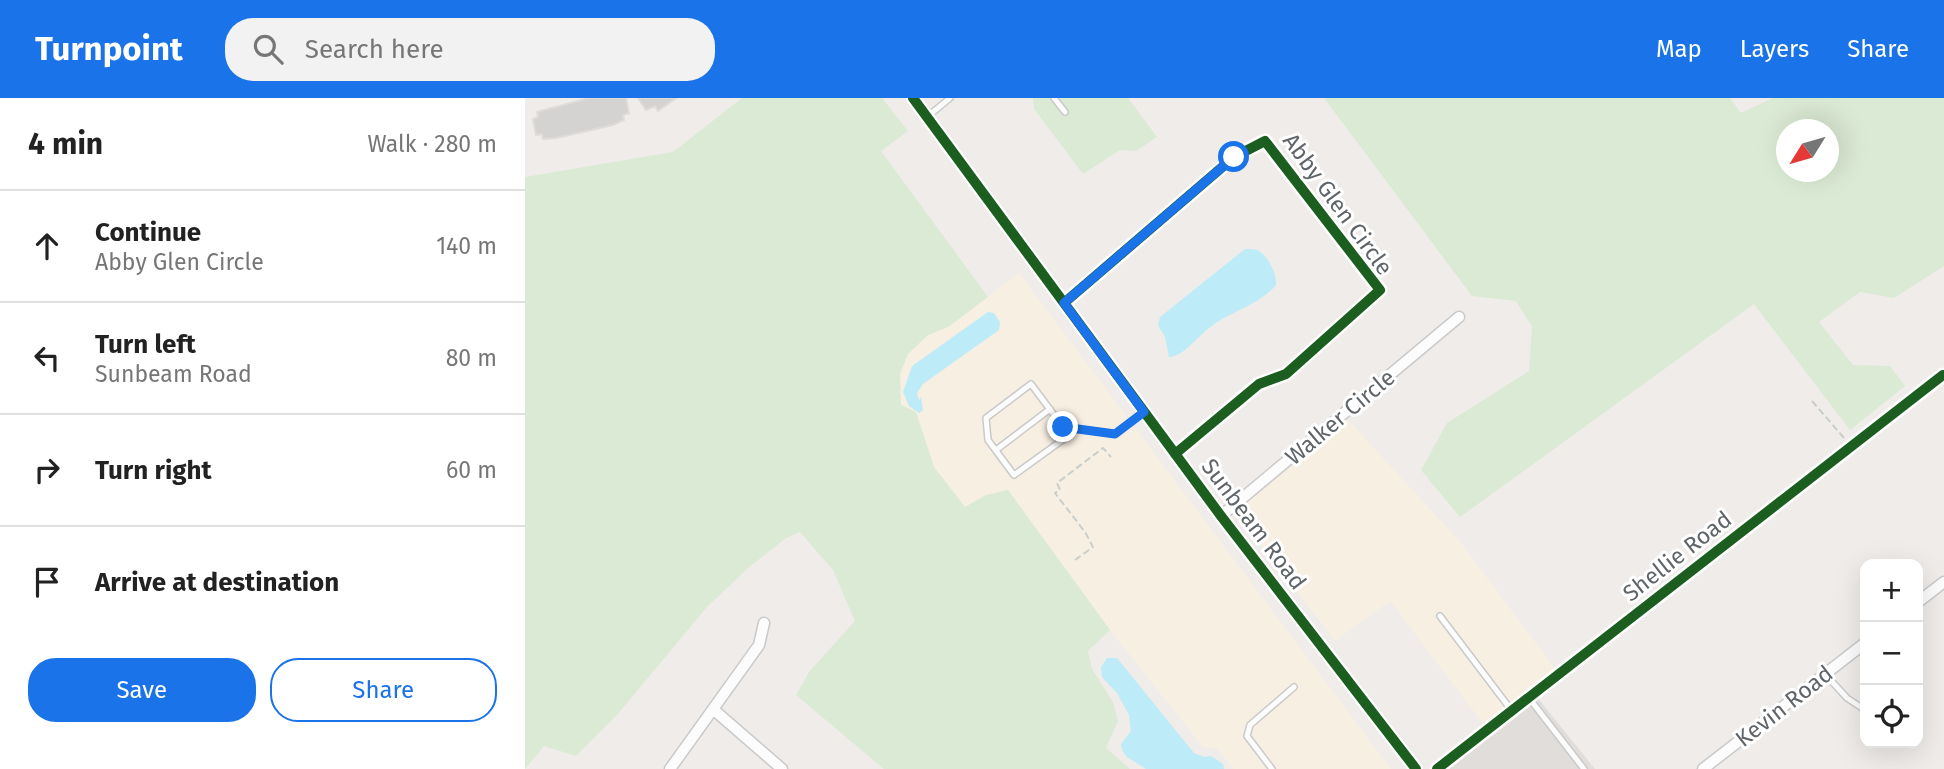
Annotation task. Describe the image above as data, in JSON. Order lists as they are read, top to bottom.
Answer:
{
  "streets": {
    "street": [
      "Abby Glen Circle",
      "Walker Circle",
      "Sunbeam Road",
      "Shellie Road",
      "Kevin Road"
    ]
  },
  "crossings": [
    ["Abby Glen Circle", "Sunbeam Road"],
    ["Walker Circle", "Sunbeam Road"]
  ],
  "north": "bottom left",
  "page": {
    "header": "Turnpoint",
    "search": "Search here",
    "nav": ["Map", "Layers", "Share"],
    "heading": ["4 min", "Walk · 280 m"],
    "list": [
      ["Continue", "Abby Glen Circle", "140 m"],
      ["Turn left", "Sunbeam Road", "80 m"],
      ["Turn right", "60 m"],
      "Arrive at destination"
    ],
    "map_buttons": ["+", "−"],
    "buttons": ["Save", "Share"]
  }
}
